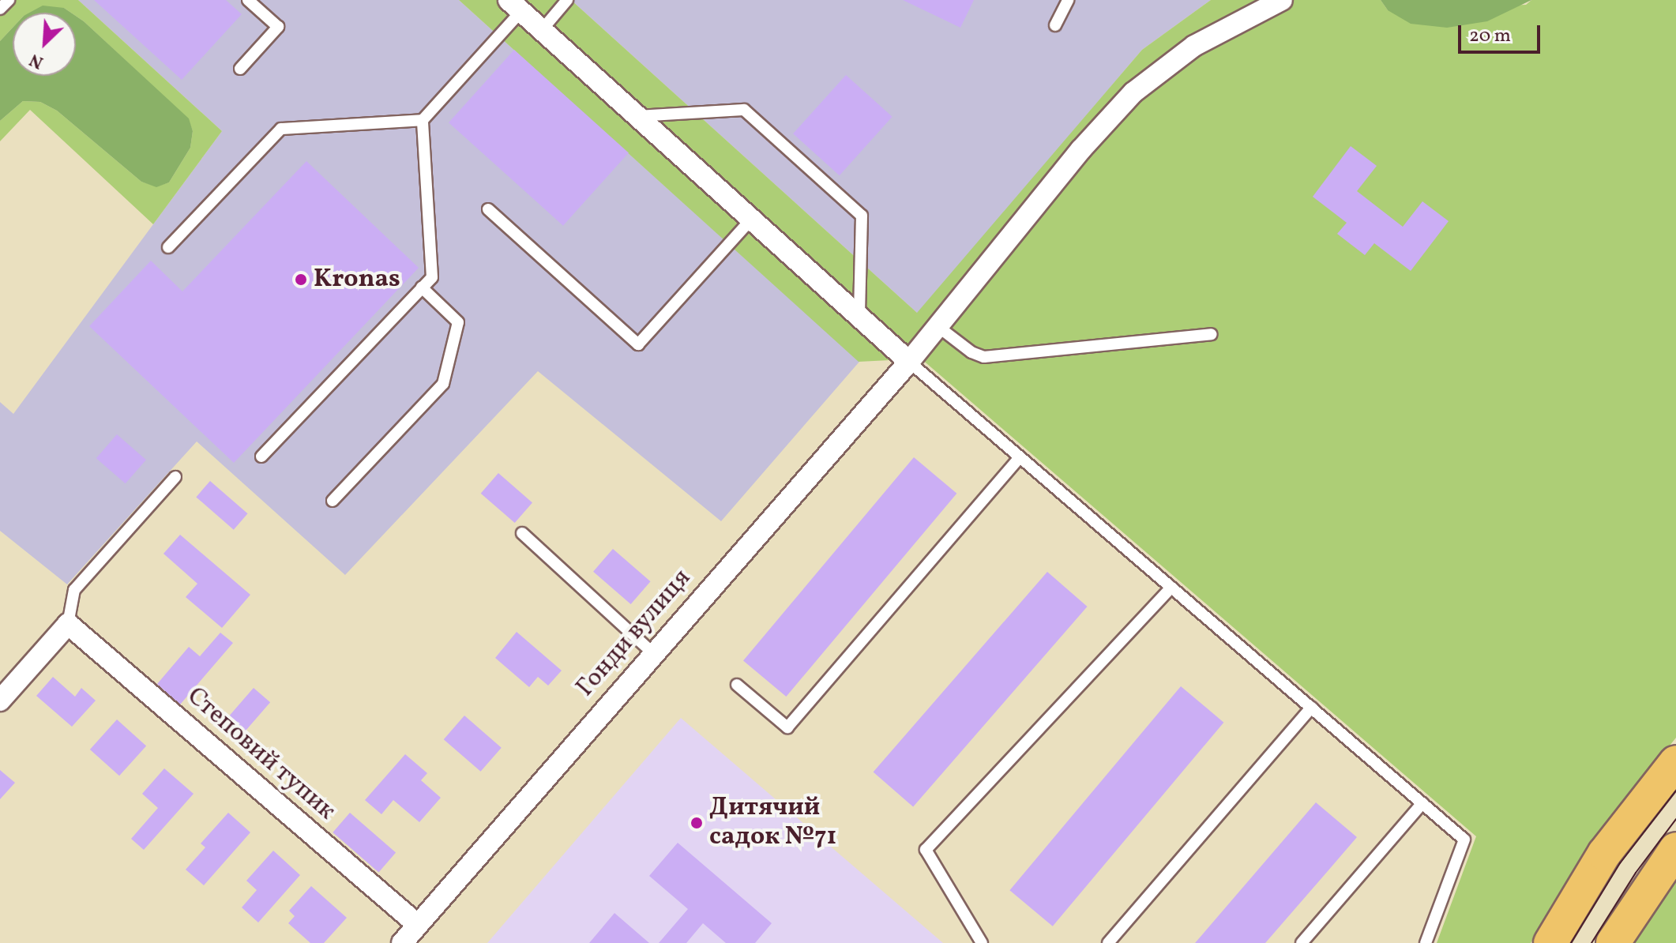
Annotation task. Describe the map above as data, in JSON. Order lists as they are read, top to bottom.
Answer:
{
  "streets": {
    "street": ["Гонди вулиця", "Степовий тупик"]
  },
  "crossings": [
    ["Гонди вулиця", "Степовий тупик"]
  ],
  "places": ["Kronas", "Дитячий садок №71"],
  "scale_bar": "20 m",
  "north": "bottom left"
}
